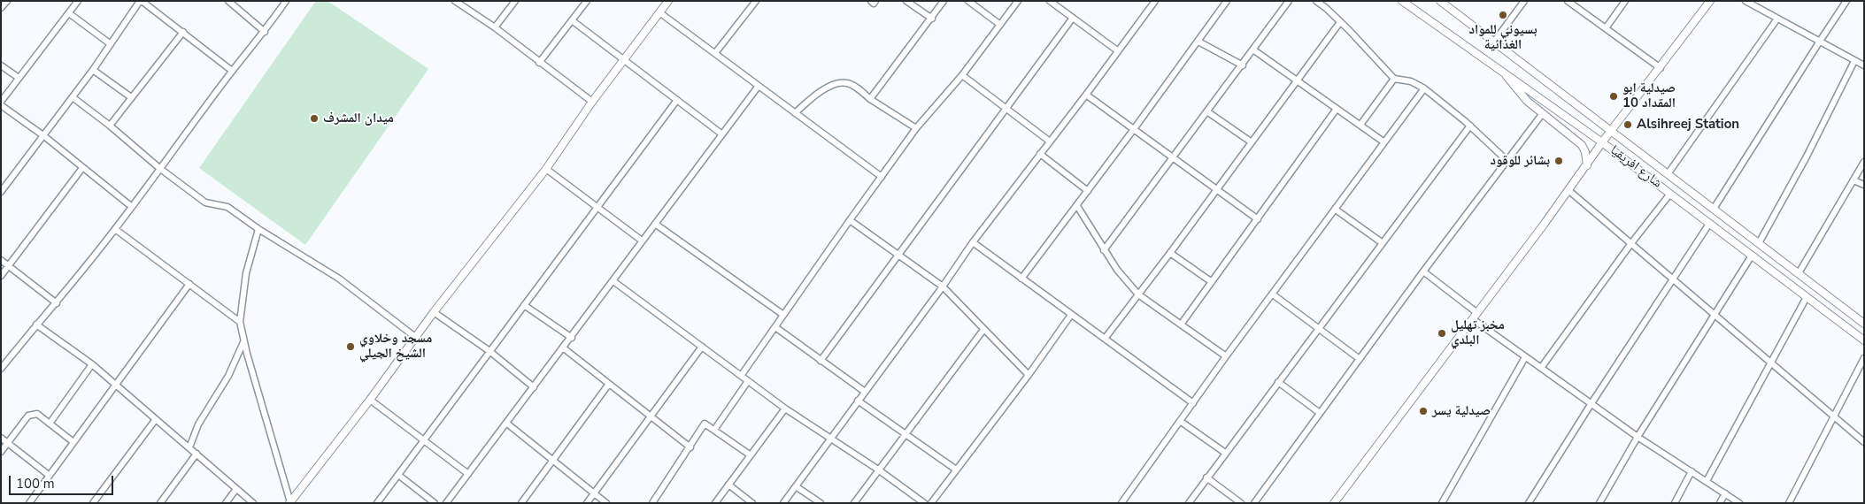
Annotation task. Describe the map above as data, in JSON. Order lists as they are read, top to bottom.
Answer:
{
  "streets": {
    "street": ["شارع افريقيا"]
  },
  "places": [
    "بسيوني للمواد الغذائية",
    "صيدلية ابو المقداد 10",
    "ميدان المشرف",
    "Alsihreej Station",
    "بشائر للوقود",
    "مخبز تهليل البلدي",
    "مسجد وخلاوي الشيخ الجيلي",
    "صيدلية يسر"
  ],
  "scale_bar": "100 m"
}
